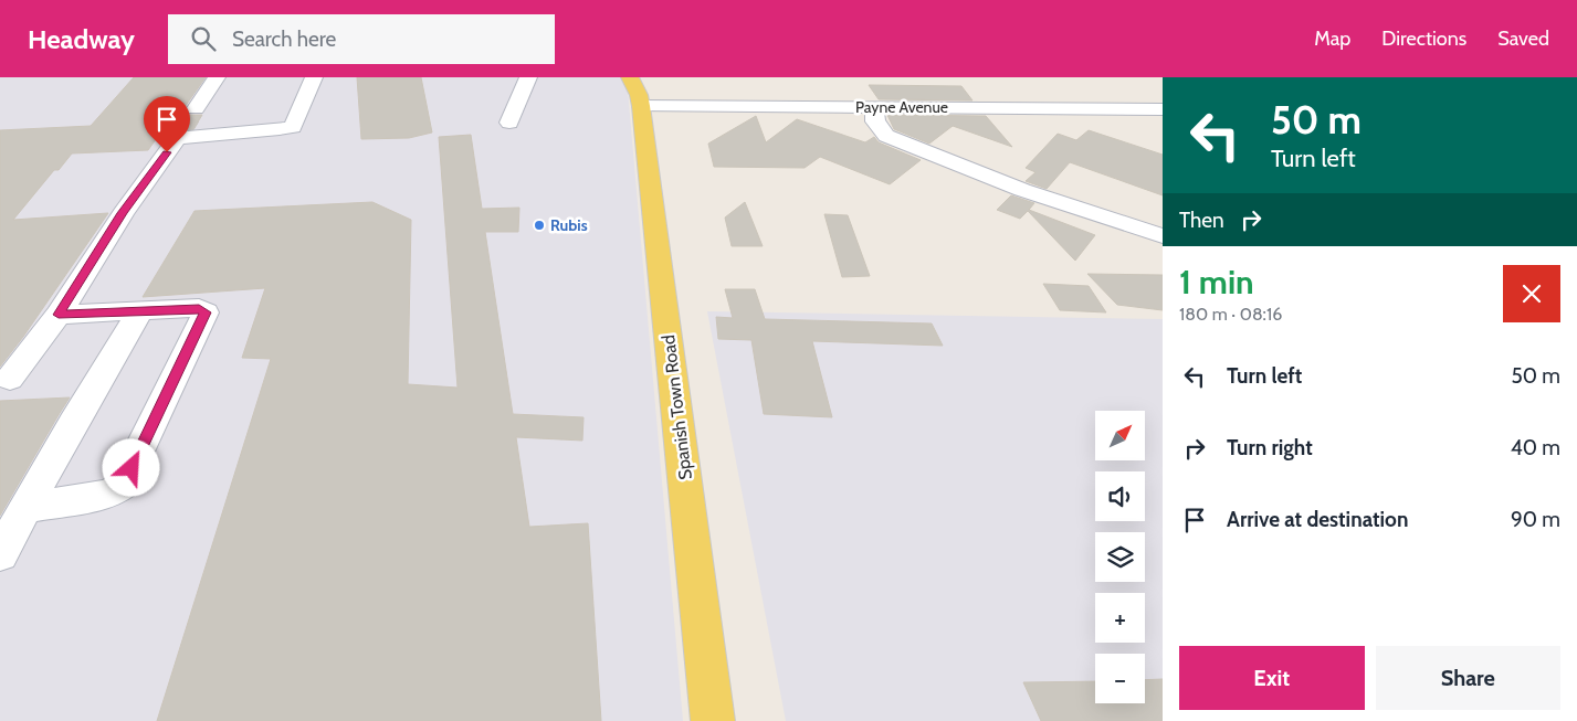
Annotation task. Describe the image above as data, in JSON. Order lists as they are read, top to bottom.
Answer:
{
  "streets": {
    "main road": ["Spanish Town Road"],
    "street": ["Payne Avenue"]
  },
  "crossings": [
    ["Payne Avenue", "Spanish Town Road"]
  ],
  "places": ["Rubis"],
  "north": "top right",
  "page": {
    "header": "Headway",
    "search": "Search here",
    "nav": ["Map", "Directions", "Saved"],
    "turn": ["50 m", "Turn left"],
    "then": "Then",
    "heading": ["1 min", "180 m · 08:16"],
    "list": [
      {
        "name": "Turn left",
        "value": "50 m"
      },
      {
        "name": "Turn right",
        "value": "40 m"
      },
      {
        "name": "Arrive at destination",
        "value": "90 m"
      }
    ],
    "map_buttons": ["+", "−"],
    "buttons": ["Exit", "Share"]
  }
}
